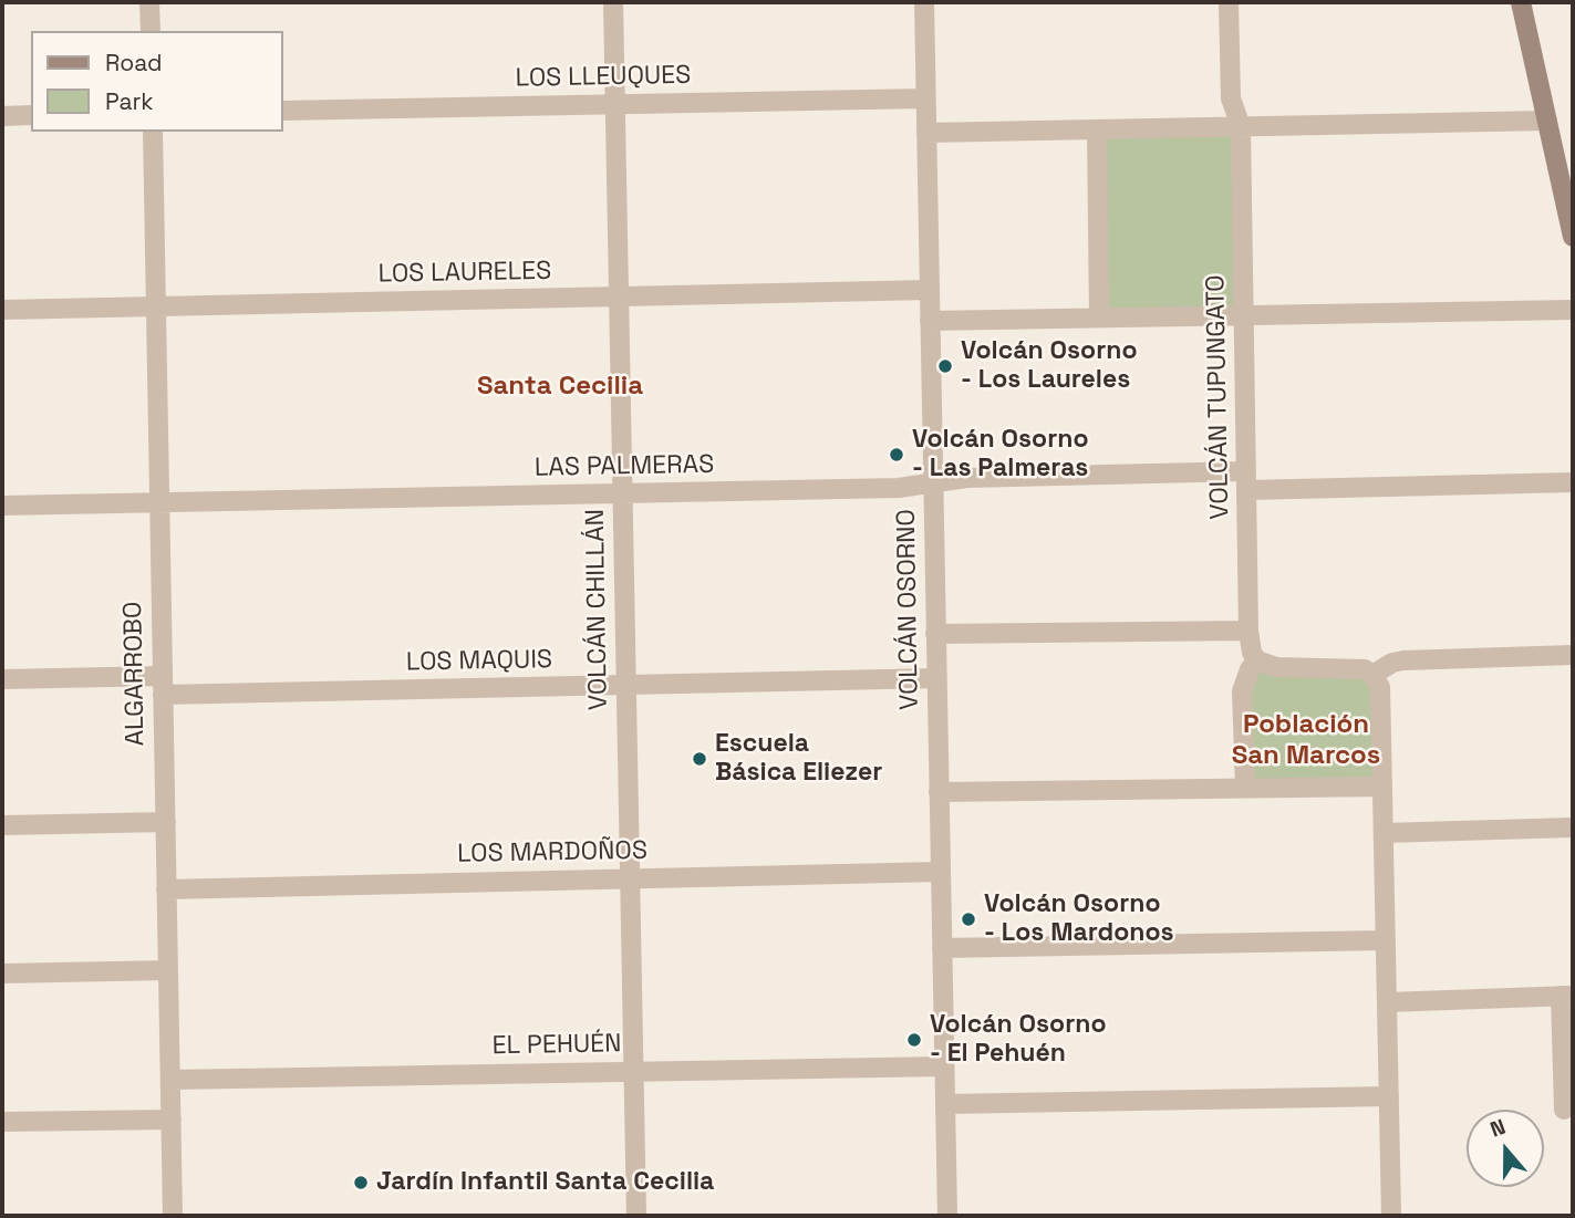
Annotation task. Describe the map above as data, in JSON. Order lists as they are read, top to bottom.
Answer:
{
  "streets": {
    "street": [
      "LOS LLEUQUES",
      "LOS LAURELES",
      "VOLCÁN TUPUNGATO",
      "LAS PALMERAS",
      "VOLCÁN CHILLÁN",
      "VOLCÁN OSORNO",
      "LOS MAQUIS",
      "ALGARROBO",
      "LOS MARDOÑOS",
      "EL PEHUÉN"
    ]
  },
  "crossings": [
    ["LOS LLEUQUES", "VOLCÁN CHILLÁN"],
    ["LOS LLEUQUES", "VOLCÁN OSORNO"],
    ["LOS LAURELES", "VOLCÁN CHILLÁN"],
    ["LOS LAURELES", "VOLCÁN OSORNO"],
    ["LOS LAURELES", "ALGARROBO"],
    ["VOLCÁN TUPUNGATO", "LAS PALMERAS"],
    ["LAS PALMERAS", "VOLCÁN CHILLÁN"],
    ["LAS PALMERAS", "VOLCÁN OSORNO"],
    ["LAS PALMERAS", "ALGARROBO"],
    ["VOLCÁN CHILLÁN", "LOS MAQUIS"],
    ["VOLCÁN CHILLÁN", "LOS MARDOÑOS"],
    ["VOLCÁN CHILLÁN", "EL PEHUÉN"],
    ["VOLCÁN OSORNO", "LOS MAQUIS"],
    ["VOLCÁN OSORNO", "LOS MARDOÑOS"],
    ["VOLCÁN OSORNO", "EL PEHUÉN"],
    ["LOS MAQUIS", "ALGARROBO"],
    ["ALGARROBO", "LOS MARDOÑOS"],
    ["ALGARROBO", "EL PEHUÉN"]
  ],
  "districts": ["Santa Cecilia", "Población San Marcos"],
  "places": [
    "Volcán Osorno - Los Laureles",
    "Volcán Osorno - Las Palmeras",
    "Escuela Básica Eliezer",
    "Volcán Osorno - Los Mardonos",
    "Volcán Osorno - El Pehuén",
    "Jardín Infantil Santa Cecilia"
  ],
  "legend": ["Road", "Park"],
  "north": "top"
}
